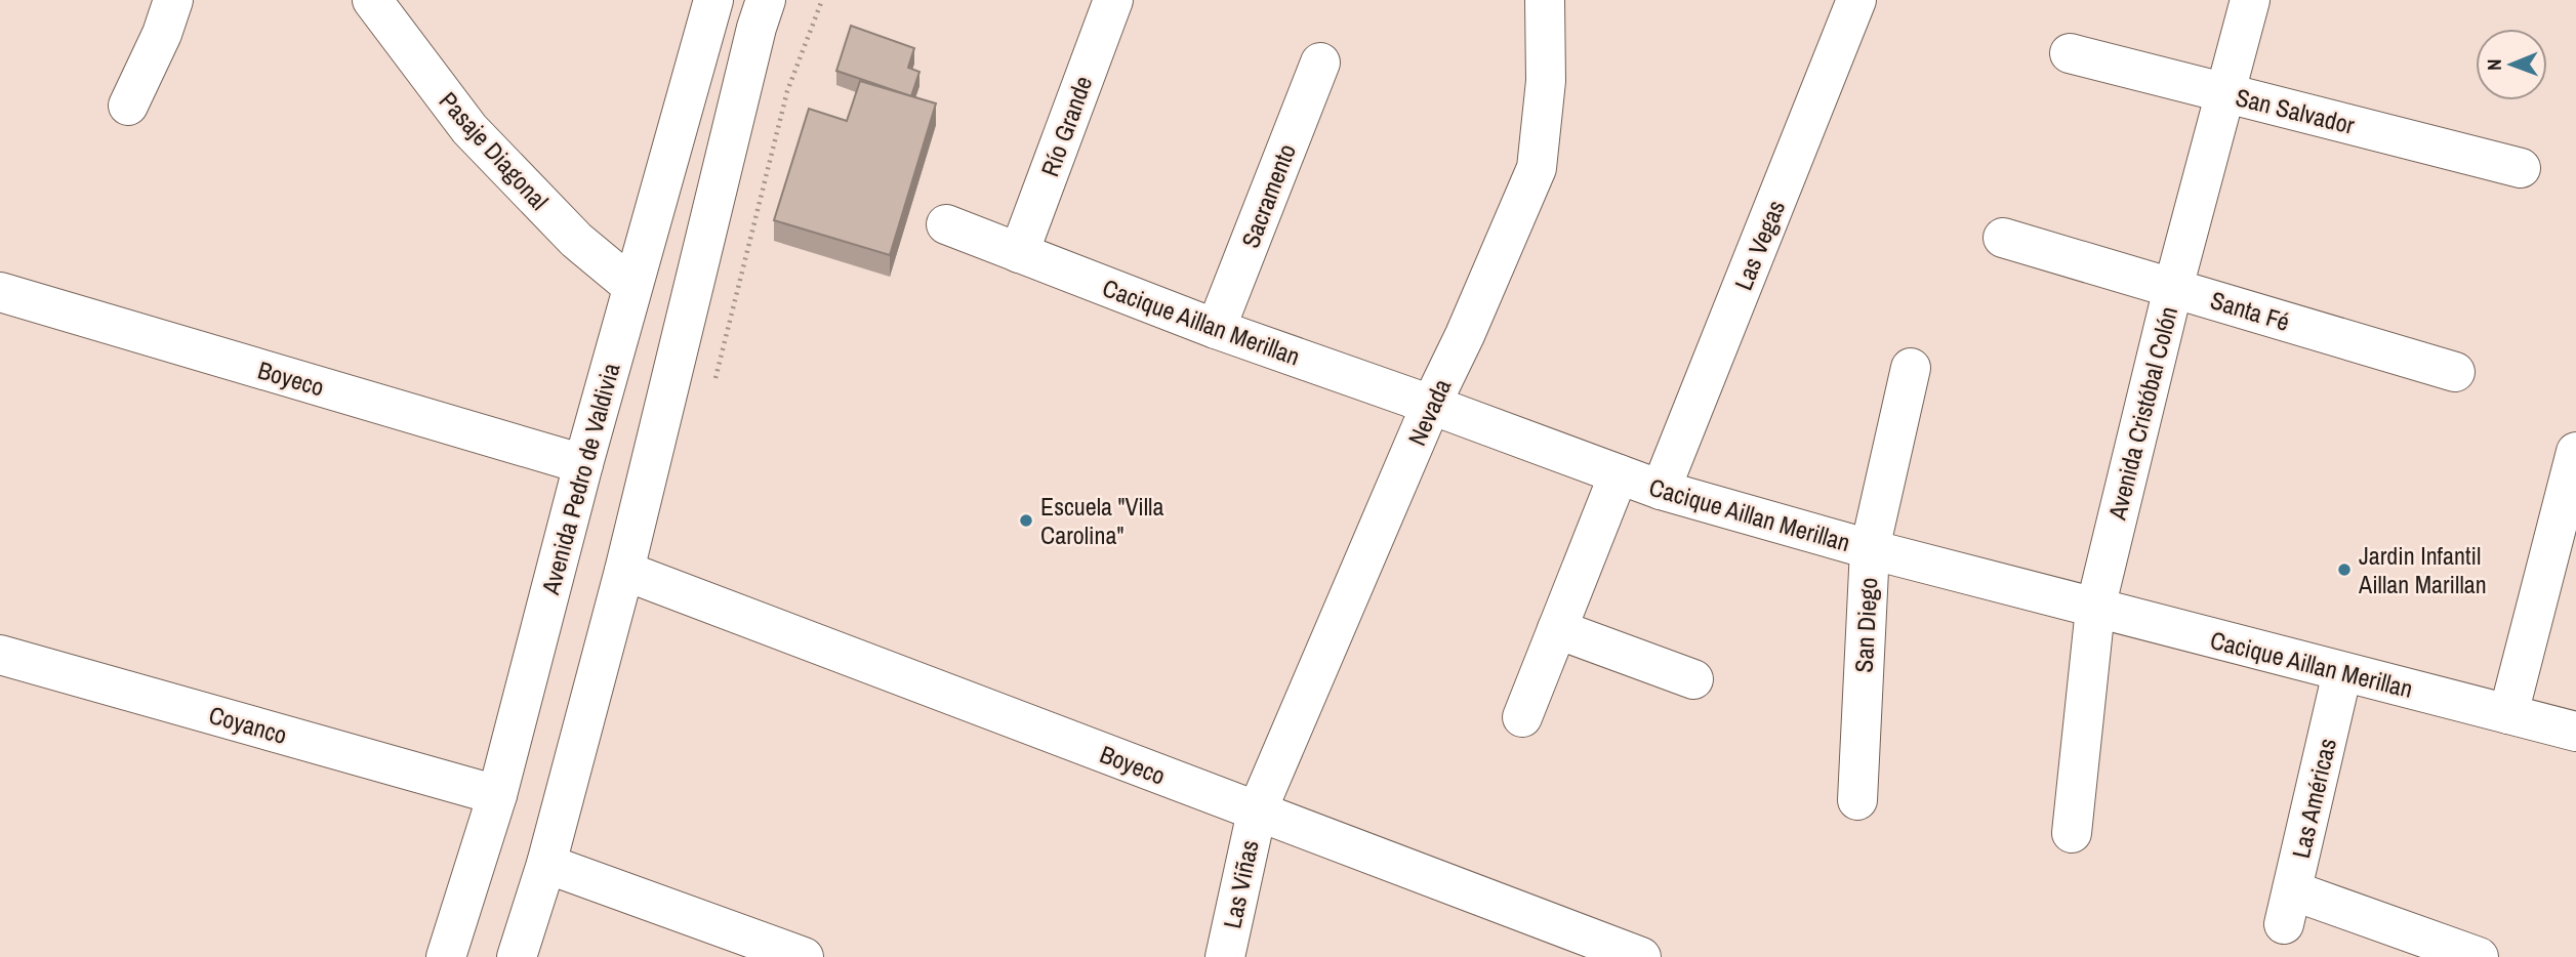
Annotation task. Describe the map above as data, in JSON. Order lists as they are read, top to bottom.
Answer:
{
  "streets": {
    "street": [
      "San Salvador",
      "Río Grande",
      "Pasaje Diagonal",
      "Sacramento",
      "Las Vegas",
      "Santa Fé",
      "Cacique Aillan Merillan",
      "Boyeco",
      "Nevada",
      "Avenida Cristóbal Colón",
      "Avenida Pedro de Valdivia",
      "San Diego",
      "Coyanco",
      "Las Américas",
      "Las Viñas"
    ]
  },
  "crossings": [
    ["San Salvador", "Avenida Cristóbal Colón"],
    ["Río Grande", "Cacique Aillan Merillan"],
    ["Pasaje Diagonal", "Avenida Pedro de Valdivia"],
    ["Sacramento", "Cacique Aillan Merillan"],
    ["Las Vegas", "Cacique Aillan Merillan"],
    ["Santa Fé", "Avenida Cristóbal Colón"],
    ["Cacique Aillan Merillan", "Nevada"],
    ["Cacique Aillan Merillan", "Avenida Cristóbal Colón"],
    ["Cacique Aillan Merillan", "San Diego"],
    ["Cacique Aillan Merillan", "Las Américas"],
    ["Boyeco", "Nevada"],
    ["Boyeco", "Avenida Pedro de Valdivia"],
    ["Boyeco", "Las Viñas"],
    ["Nevada", "Las Viñas"],
    ["Avenida Pedro de Valdivia", "Coyanco"]
  ],
  "places": ["Escuela \"Villa Carolina\"", "Jardin Infantil Aillan Marillan"],
  "north": "left"
}
